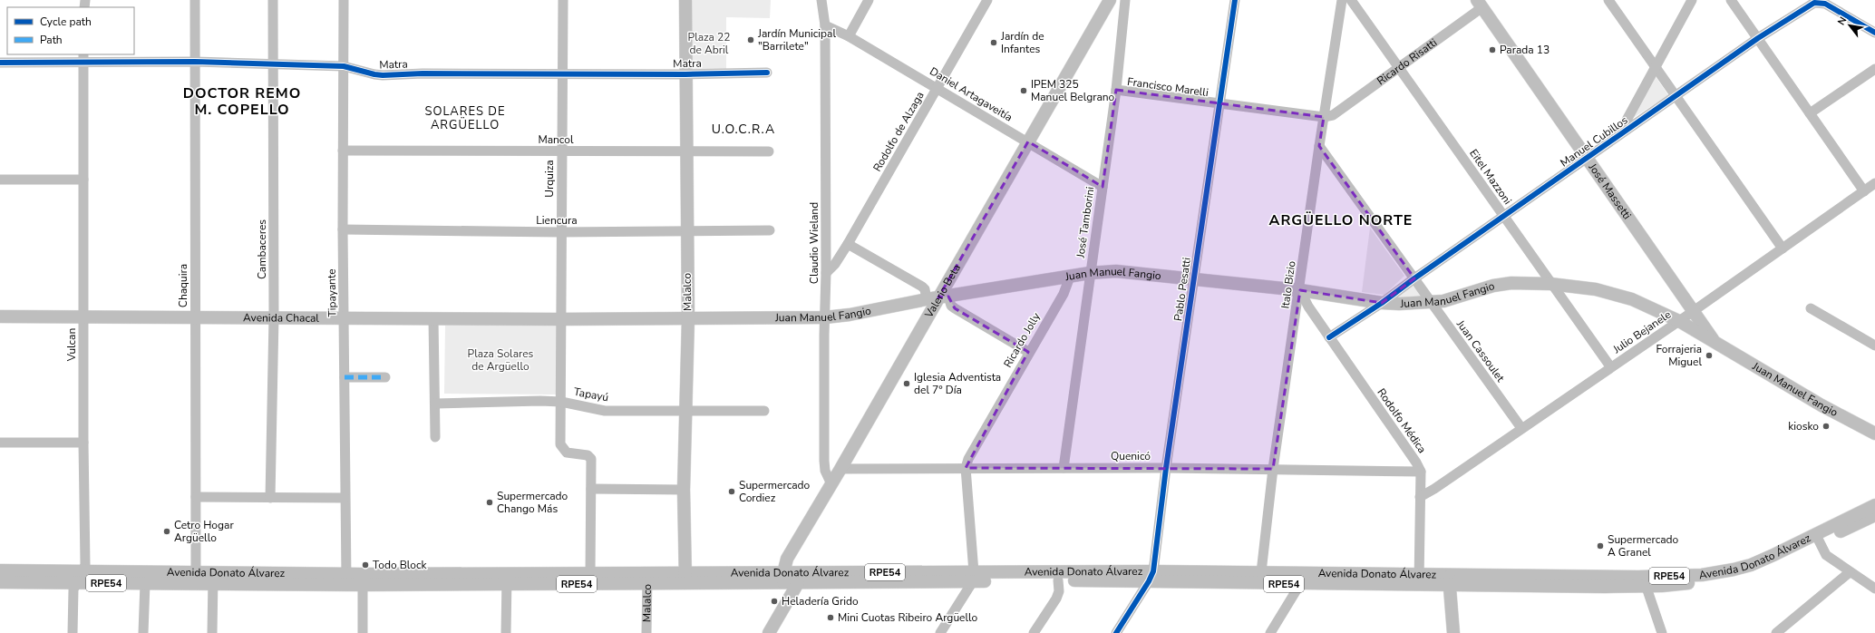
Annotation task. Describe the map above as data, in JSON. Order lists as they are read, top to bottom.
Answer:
{
  "streets": {
    "main road": [
      "José Massetti",
      "Juan Manuel Fangio",
      "Valerio Beta",
      "Malalco",
      "Avenida Chacal",
      "Avenida Donato Álvarez",
      "RPE54"
    ],
    "street": [
      "Ricardo Risatti",
      "Matra",
      "Francisco Marelli",
      "Daniel Artagaveitía",
      "Rodolfo de Alzaga",
      "Mancol",
      "Manuel Cubillos",
      "Eitel Mazzoni",
      "Urquiza",
      "Liencura",
      "José Tamborini",
      "Claudio Wieland",
      "Cambaceres",
      "Italo Bizio",
      "Chaquira",
      "Pablo Pesatti",
      "Tipayante",
      "Julio Bejanele",
      "Ricardo Jolly",
      "Vulcan",
      "Juan Cassoulet",
      "Tapayú",
      "Rodolfo Médica",
      "Quenicó"
    ]
  },
  "crossings": [
    ["Ricardo Risatti", "Francisco Marelli"],
    ["Ricardo Risatti", "Eitel Mazzoni"],
    ["Ricardo Risatti", "José Massetti"],
    ["Ricardo Risatti", "Italo Bizio"],
    ["Matra", "Urquiza"],
    ["Matra", "Cambaceres"],
    ["Matra", "Chaquira"],
    ["Matra", "Malalco"],
    ["Matra", "Tipayante"],
    ["Matra", "Vulcan"],
    ["Francisco Marelli", "José Tamborini"],
    ["Francisco Marelli", "Italo Bizio"],
    ["Francisco Marelli", "Pablo Pesatti"],
    ["Daniel Artagaveitía", "Rodolfo de Alzaga"],
    ["Daniel Artagaveitía", "José Tamborini"],
    ["Daniel Artagaveitía", "Claudio Wieland"],
    ["Daniel Artagaveitía", "Valerio Beta"],
    ["Rodolfo de Alzaga", "Claudio Wieland"],
    ["Mancol", "Urquiza"],
    ["Mancol", "Malalco"],
    ["Mancol", "Tipayante"],
    ["Manuel Cubillos", "Eitel Mazzoni"],
    ["Manuel Cubillos", "José Massetti"],
    ["Manuel Cubillos", "Juan Manuel Fangio"],
    ["Manuel Cubillos", "Juan Cassoulet"],
    ["Manuel Cubillos", "Rodolfo Médica"],
    ["Eitel Mazzoni", "Juan Manuel Fangio"],
    ["Eitel Mazzoni", "Julio Bejanele"],
    ["Urquiza", "Liencura"],
    ["Urquiza", "Juan Manuel Fangio"],
    ["Urquiza", "Avenida Chacal"],
    ["Urquiza", "Tapayú"],
    ["José Massetti", "Juan Manuel Fangio"],
    ["José Massetti", "Julio Bejanele"],
    ["Liencura", "Malalco"],
    ["Liencura", "Tipayante"],
    ["José Tamborini", "Juan Manuel Fangio"],
    ["José Tamborini", "Quenicó"],
    ["Claudio Wieland", "Juan Manuel Fangio"],
    ["Claudio Wieland", "Valerio Beta"],
    ["Cambaceres", "Avenida Chacal"],
    ["Juan Manuel Fangio", "Italo Bizio"],
    ["Juan Manuel Fangio", "Pablo Pesatti"],
    ["Juan Manuel Fangio", "Valerio Beta"],
    ["Juan Manuel Fangio", "Malalco"],
    ["Juan Manuel Fangio", "Avenida Chacal"],
    ["Juan Manuel Fangio", "Julio Bejanele"],
    ["Juan Manuel Fangio", "Ricardo Jolly"],
    ["Juan Manuel Fangio", "Juan Cassoulet"],
    ["Juan Manuel Fangio", "Rodolfo Médica"],
    ["Italo Bizio", "Juan Cassoulet"],
    ["Italo Bizio", "Rodolfo Médica"],
    ["Italo Bizio", "Quenicó"],
    ["Italo Bizio", "Avenida Donato Álvarez"],
    ["Chaquira", "Avenida Chacal"],
    ["Chaquira", "Avenida Donato Álvarez"],
    ["Pablo Pesatti", "Quenicó"],
    ["Pablo Pesatti", "Avenida Donato Álvarez"],
    ["Valerio Beta", "Quenicó"],
    ["Valerio Beta", "Avenida Donato Álvarez"],
    ["Malalco", "Tapayú"],
    ["Malalco", "Avenida Donato Álvarez"],
    ["Tipayante", "Avenida Chacal"],
    ["Tipayante", "Avenida Donato Álvarez"],
    ["Avenida Chacal", "Vulcan"],
    ["Julio Bejanele", "Juan Cassoulet"],
    ["Julio Bejanele", "Rodolfo Médica"],
    ["Ricardo Jolly", "Quenicó"],
    ["Ricardo Jolly", "Avenida Donato Álvarez"],
    ["Vulcan", "Avenida Donato Álvarez"],
    ["Rodolfo Médica", "Quenicó"],
    ["Rodolfo Médica", "Avenida Donato Álvarez"]
  ],
  "districts": [
    "DOCTOR REMO M. COPELLO",
    "SOLARES DE ARGÜELLO",
    "U.O.C.R.A",
    "ARGÜELLO NORTE"
  ],
  "parks": ["Plaza 22 de Abril", "Plaza Solares de Argüello"],
  "places": [
    "Jardín Municipal \"Barrilete\"",
    "Jardín de Infantes",
    "Parada 13",
    "IPEM 325 Manuel Belgrano",
    "Forrajeria Miguel",
    "Iglesia Adventista del 7° Día",
    "kiosko",
    "Supermercado Cordiez",
    "Supermercado Chango Más",
    "Cetro Hogar Argüello",
    "Supermercado A Granel",
    "Todo Block",
    "Heladería Grido",
    "Mini Cuotas Ribeiro Argüello"
  ],
  "legend": ["Cycle path", "Path"],
  "north": "top left"
}
